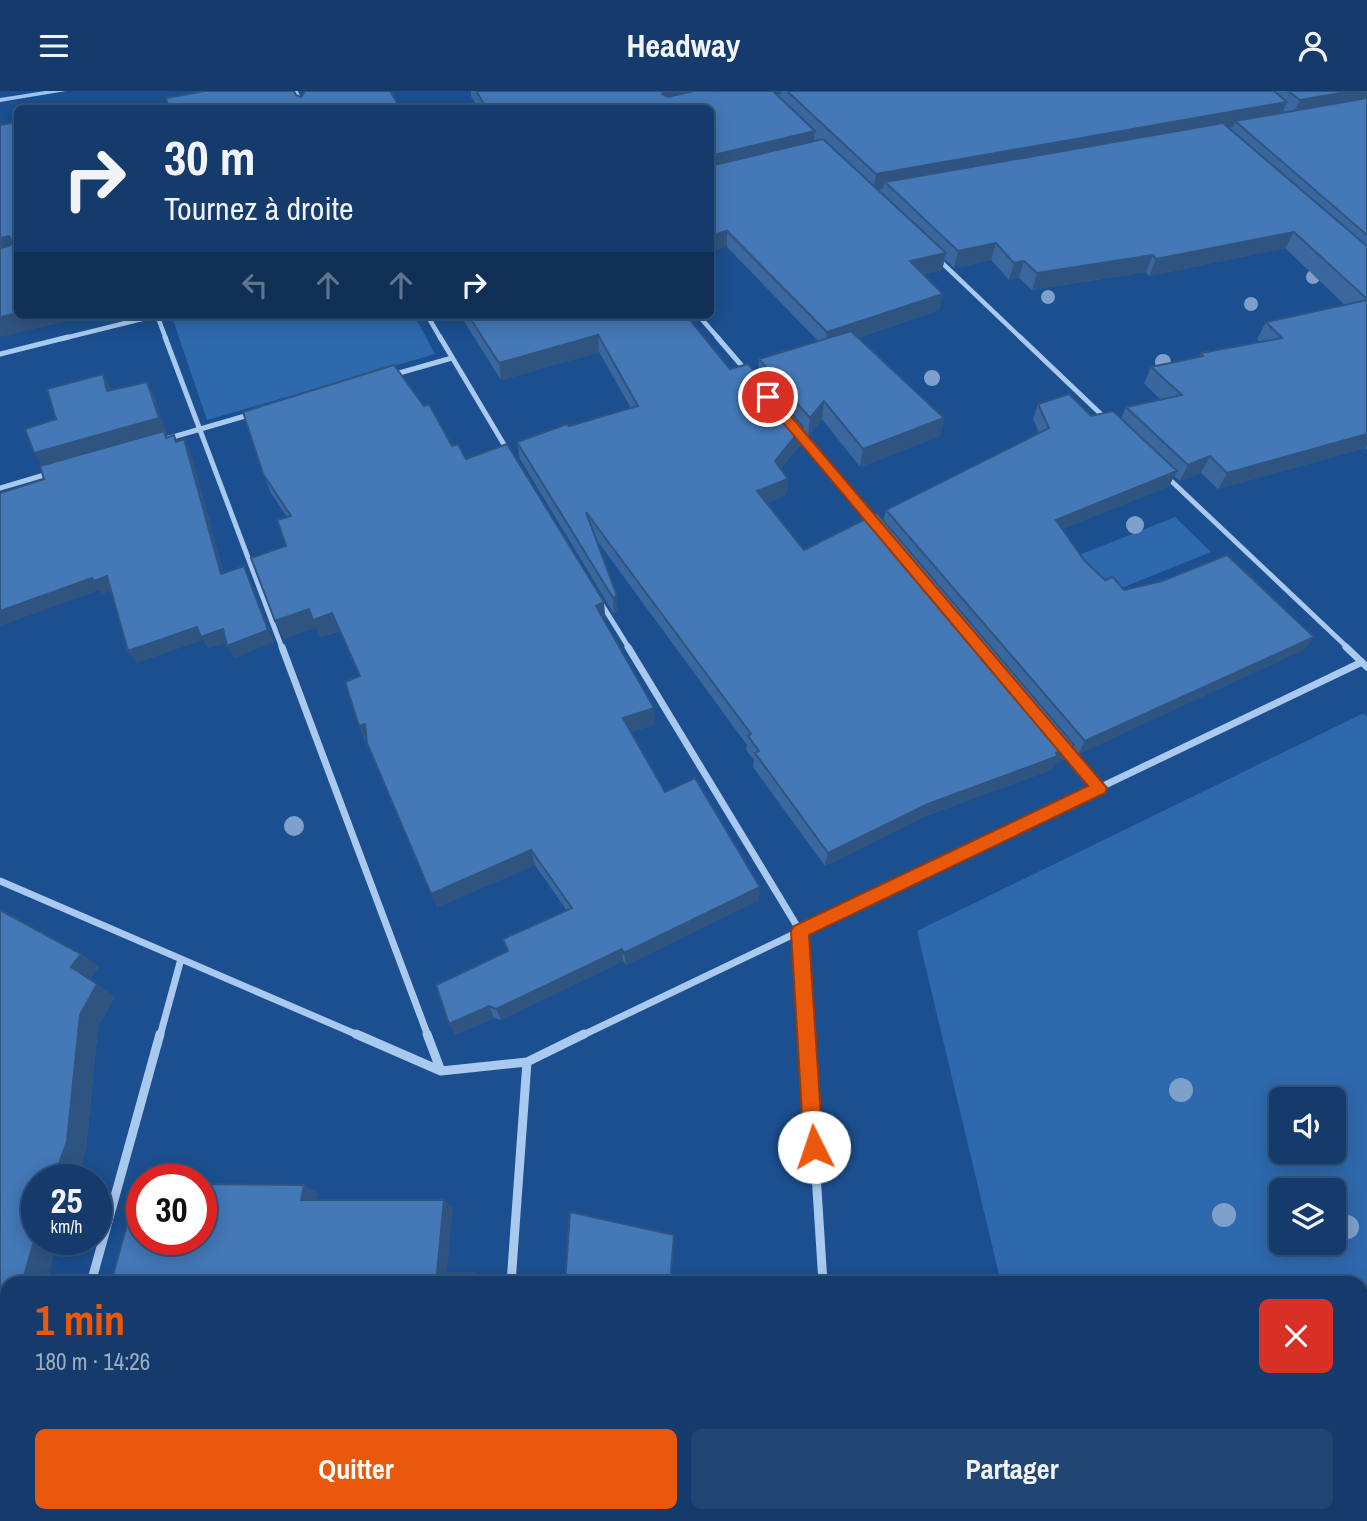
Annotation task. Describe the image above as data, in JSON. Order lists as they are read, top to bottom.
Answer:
{
  "page": {
    "header": "Headway",
    "turn": ["30 m", "Tournez à droite"],
    "speed": "25 km/h",
    "limit": "30",
    "heading": ["1 min", "180 m · 14:26"],
    "buttons": ["Quitter", "Partager"]
  }
}
